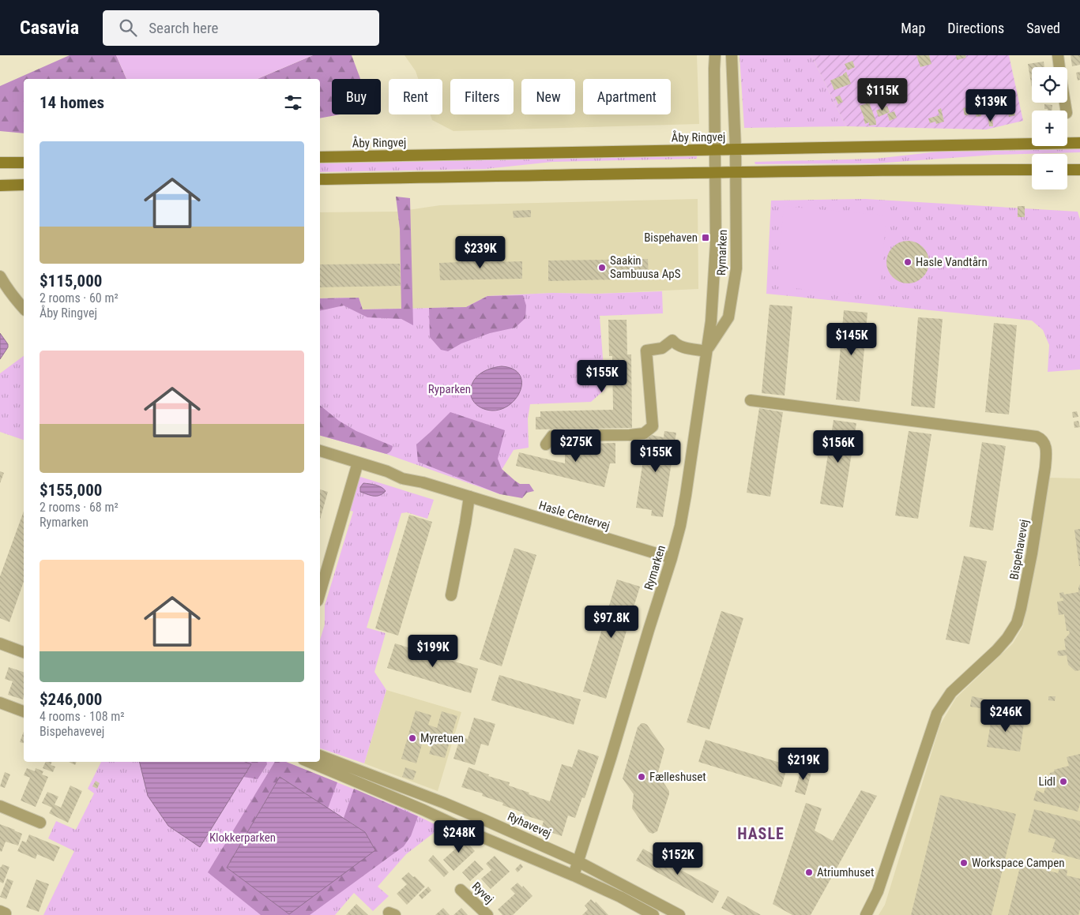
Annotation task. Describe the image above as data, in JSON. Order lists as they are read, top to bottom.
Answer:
{
  "streets": {
    "main road": ["Åby Ringvej"],
    "street": [
      "Rymarken",
      "Hasle Centervej",
      "Bispehavevej",
      "Ryhavevej",
      "Ryvej"
    ]
  },
  "crossings": [
    ["Åby Ringvej", "Rymarken"],
    ["Rymarken", "Hasle Centervej"],
    ["Rymarken", "Ryhavevej"]
  ],
  "districts": ["HASLE"],
  "parks": ["Ryparken", "Klokkerparken"],
  "places": {
    "transit": ["Bispehaven"],
    "other": [
      "Hasle Vandtårn",
      "Saakin Sambuusa ApS",
      "Myretuen",
      "Fælleshuset",
      "Lidl",
      "Workspace Campen",
      "Atriumhuset"
    ]
  },
  "page": {
    "header": "Casavia",
    "search": "Search here",
    "nav": ["Map", "Directions", "Saved"],
    "map_buttons": ["+", "−"],
    "price": [
      "$115K",
      "$139K",
      "$239K",
      "$145K",
      "$155K",
      "$275K",
      "$156K",
      "$155K",
      "$97.8K",
      "$199K",
      "$246K",
      "$219K",
      "$248K",
      "$152K"
    ],
    "chip": [
      "Buy",
      "Rent",
      "Filters",
      "New",
      "Apartment"
    ],
    "heading": "14 homes",
    "list": [
      {
        "name": "$115,000",
        "note": "2 rooms · 60 m² · Åby Ringvej"
      },
      {
        "name": "$155,000",
        "note": "2 rooms · 68 m² · Rymarken"
      },
      {
        "name": "$246,000",
        "note": "4 rooms · 108 m² · Bispehavevej"
      }
    ]
  }
}
